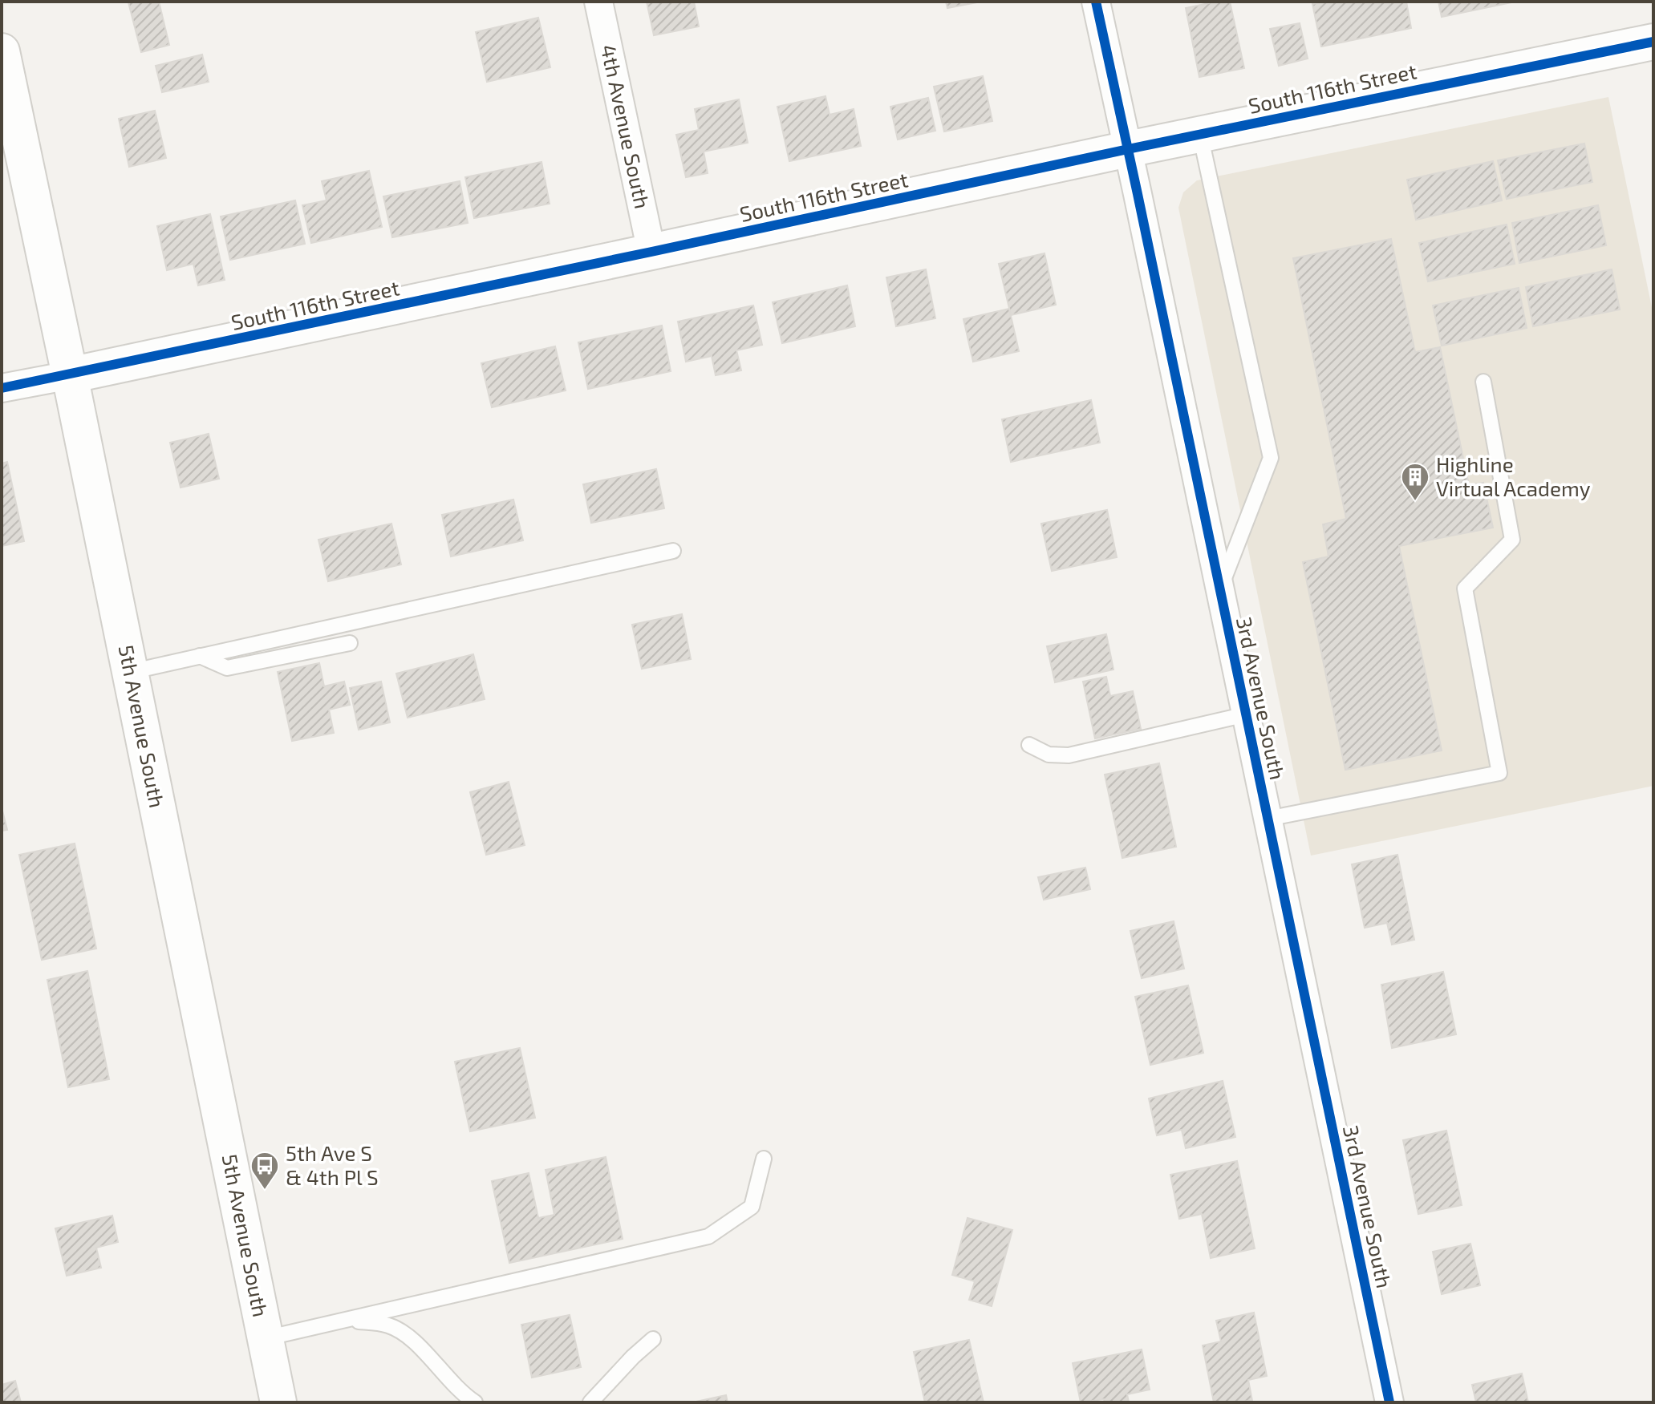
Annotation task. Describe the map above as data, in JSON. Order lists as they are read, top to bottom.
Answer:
{
  "streets": {
    "street": [
      "South 116th Street",
      "4th Avenue South",
      "3rd Avenue South",
      "5th Avenue South"
    ]
  },
  "crossings": [
    ["South 116th Street", "4th Avenue South"],
    ["South 116th Street", "3rd Avenue South"],
    ["South 116th Street", "5th Avenue South"]
  ],
  "places": {
    "building": ["Highline Virtual Academy"],
    "bus stop": ["5th Ave S & 4th Pl S"]
  }
}
